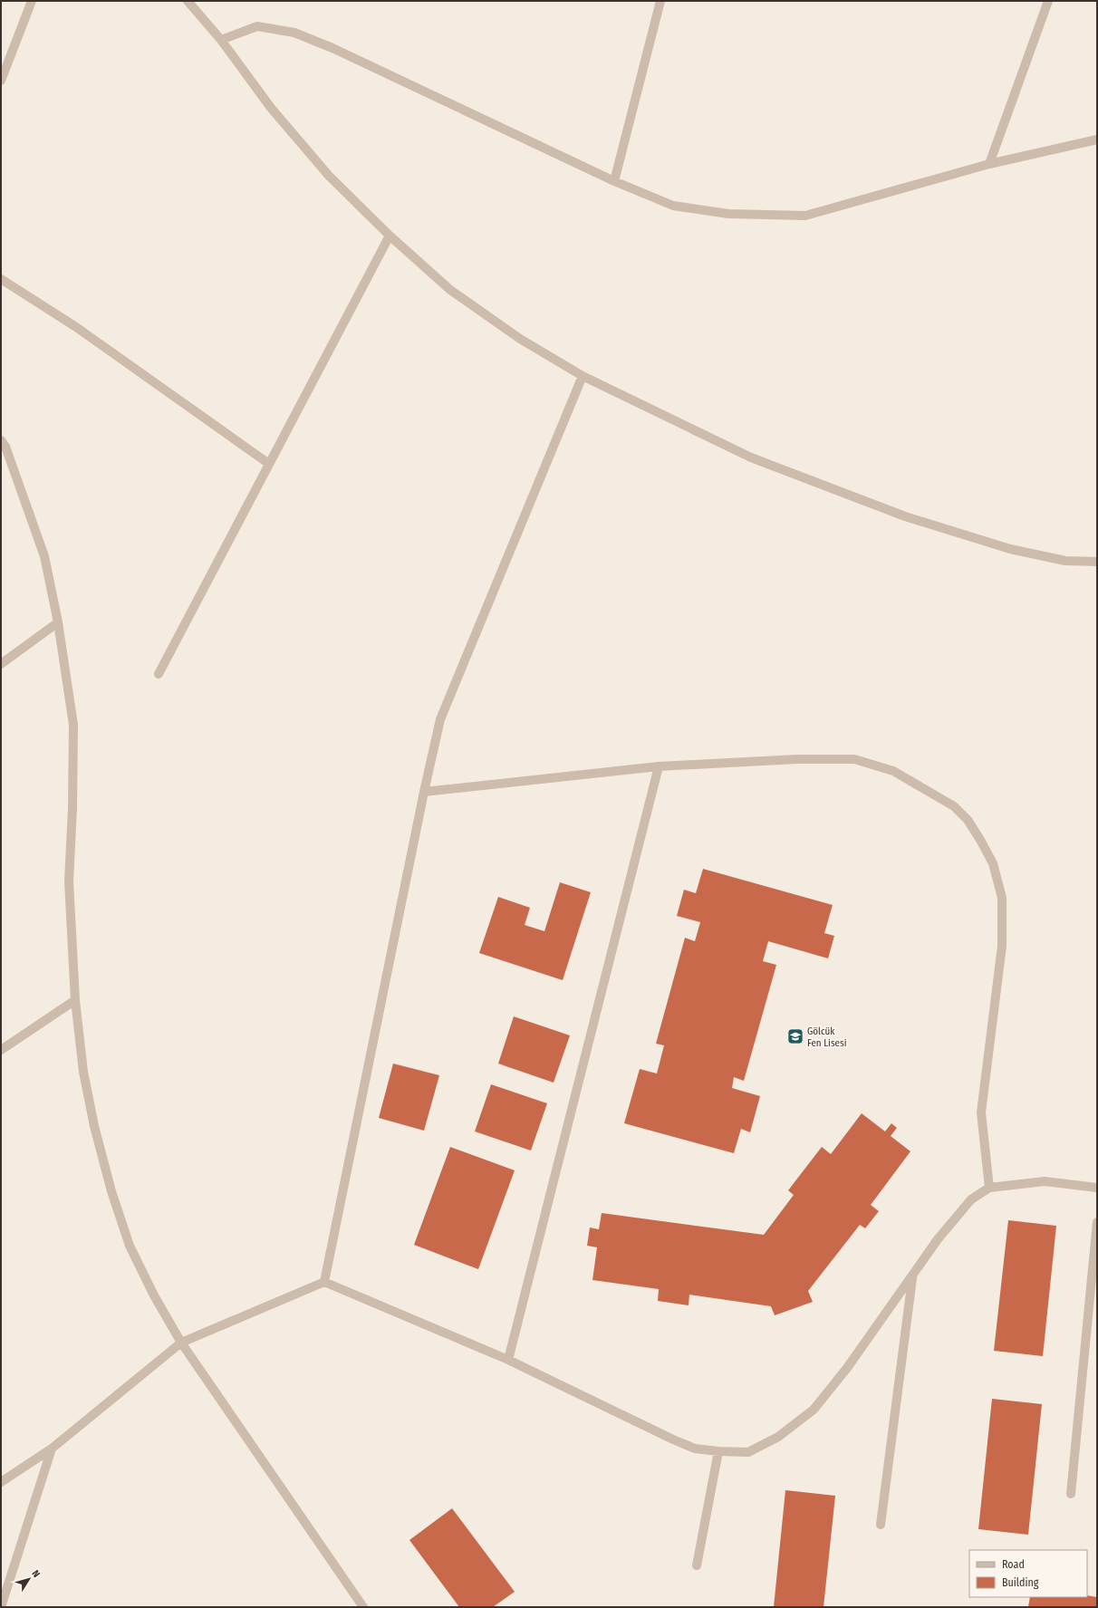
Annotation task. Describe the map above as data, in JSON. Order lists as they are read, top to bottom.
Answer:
{
  "places": {
    "school or university": ["Gölcük Fen Lisesi"]
  },
  "legend": ["Road", "Building"],
  "north": "top right"
}
